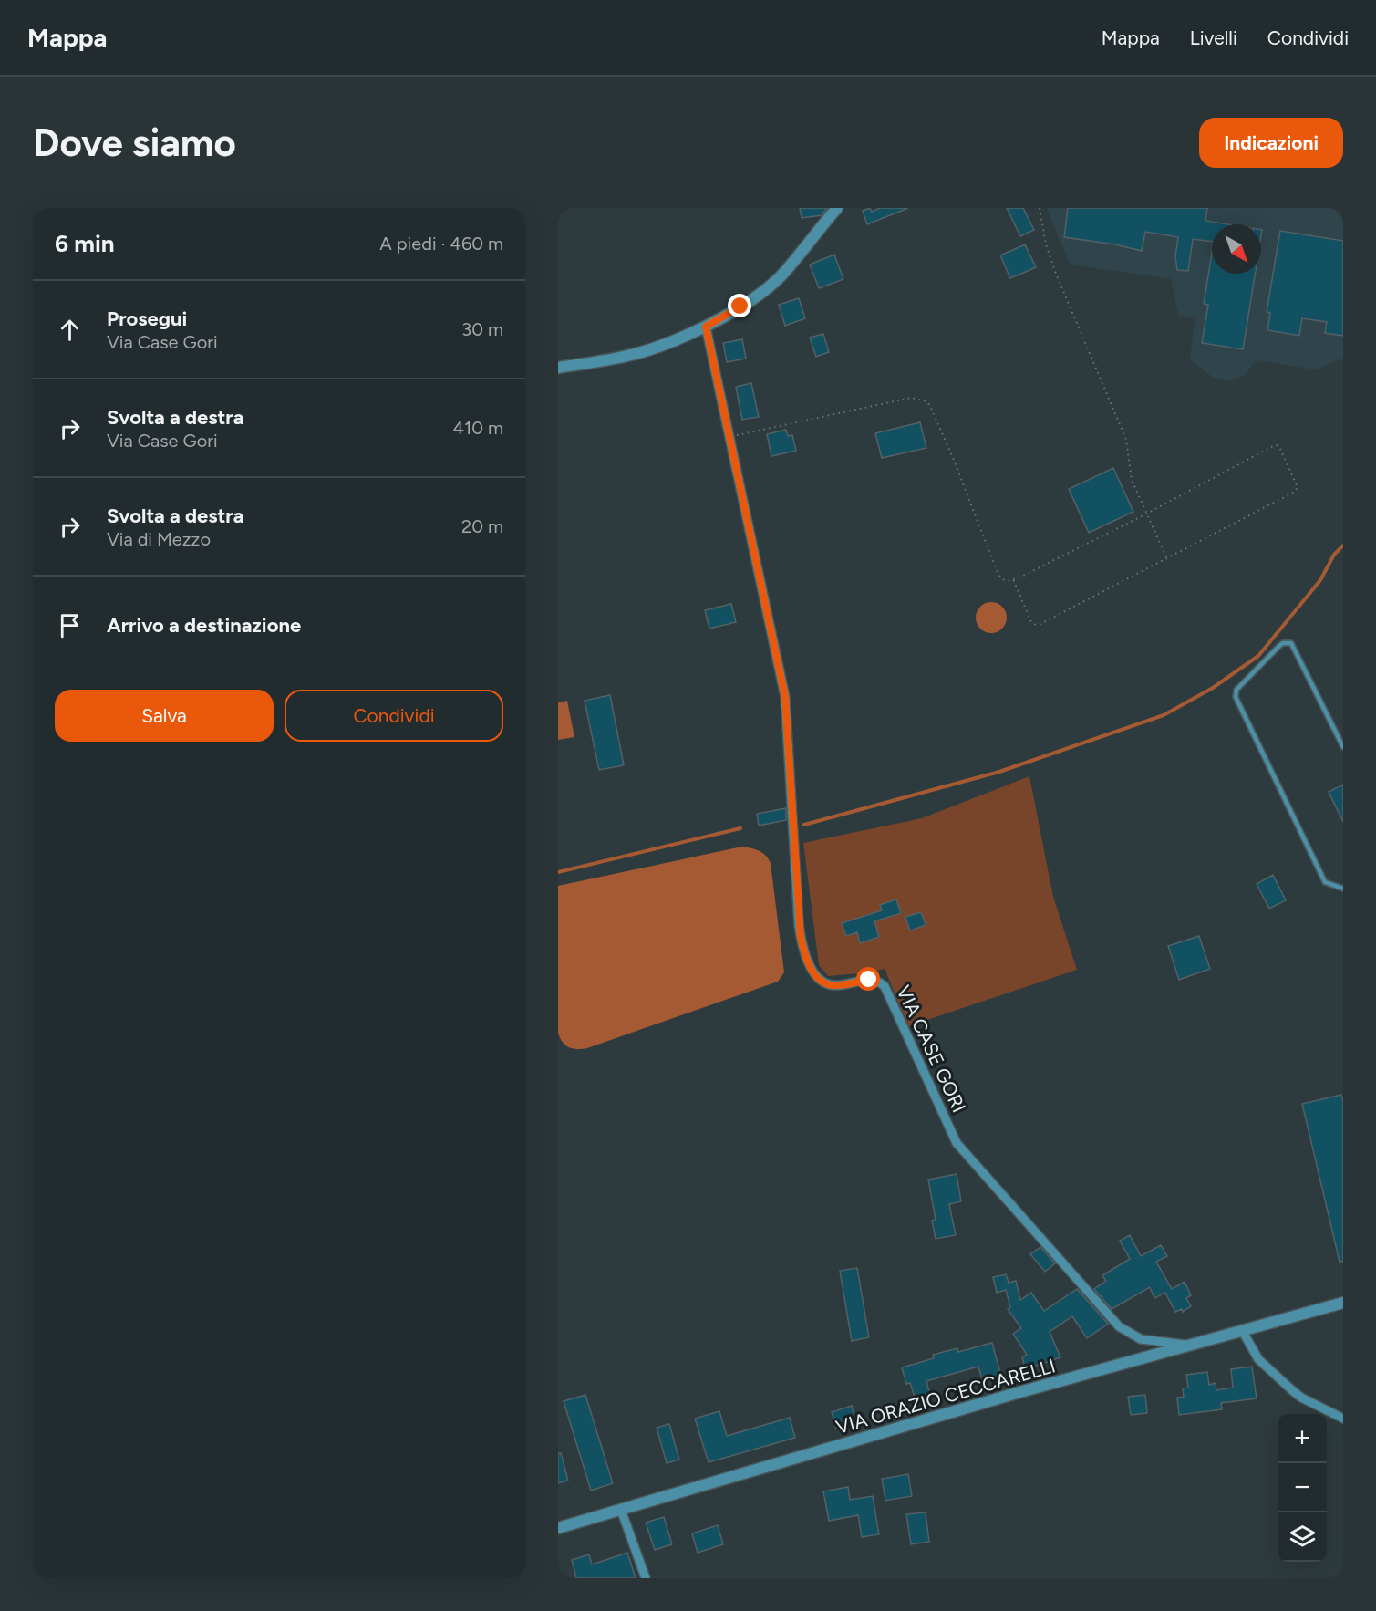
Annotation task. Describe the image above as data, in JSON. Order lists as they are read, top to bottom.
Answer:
{
  "streets": {
    "street": ["VIA CASE GORI", "VIA ORAZIO CECCARELLI"]
  },
  "crossings": [
    ["VIA CASE GORI", "VIA ORAZIO CECCARELLI"]
  ],
  "north": "bottom right",
  "page": {
    "header": "Mappa",
    "nav": ["Mappa", "Livelli", "Condividi"],
    "buttons": [
      "Indicazioni",
      ["Salva", "Condividi"]
    ],
    "title": "Dove siamo",
    "heading": ["6 min", "A piedi · 460 m"],
    "list": [
      ["Prosegui", "Via Case Gori", "30 m"],
      ["Svolta a destra", "Via Case Gori", "410 m"],
      ["Svolta a destra", "Via di Mezzo", "20 m"],
      "Arrivo a destinazione"
    ],
    "map_buttons": ["+", "−"]
  }
}
